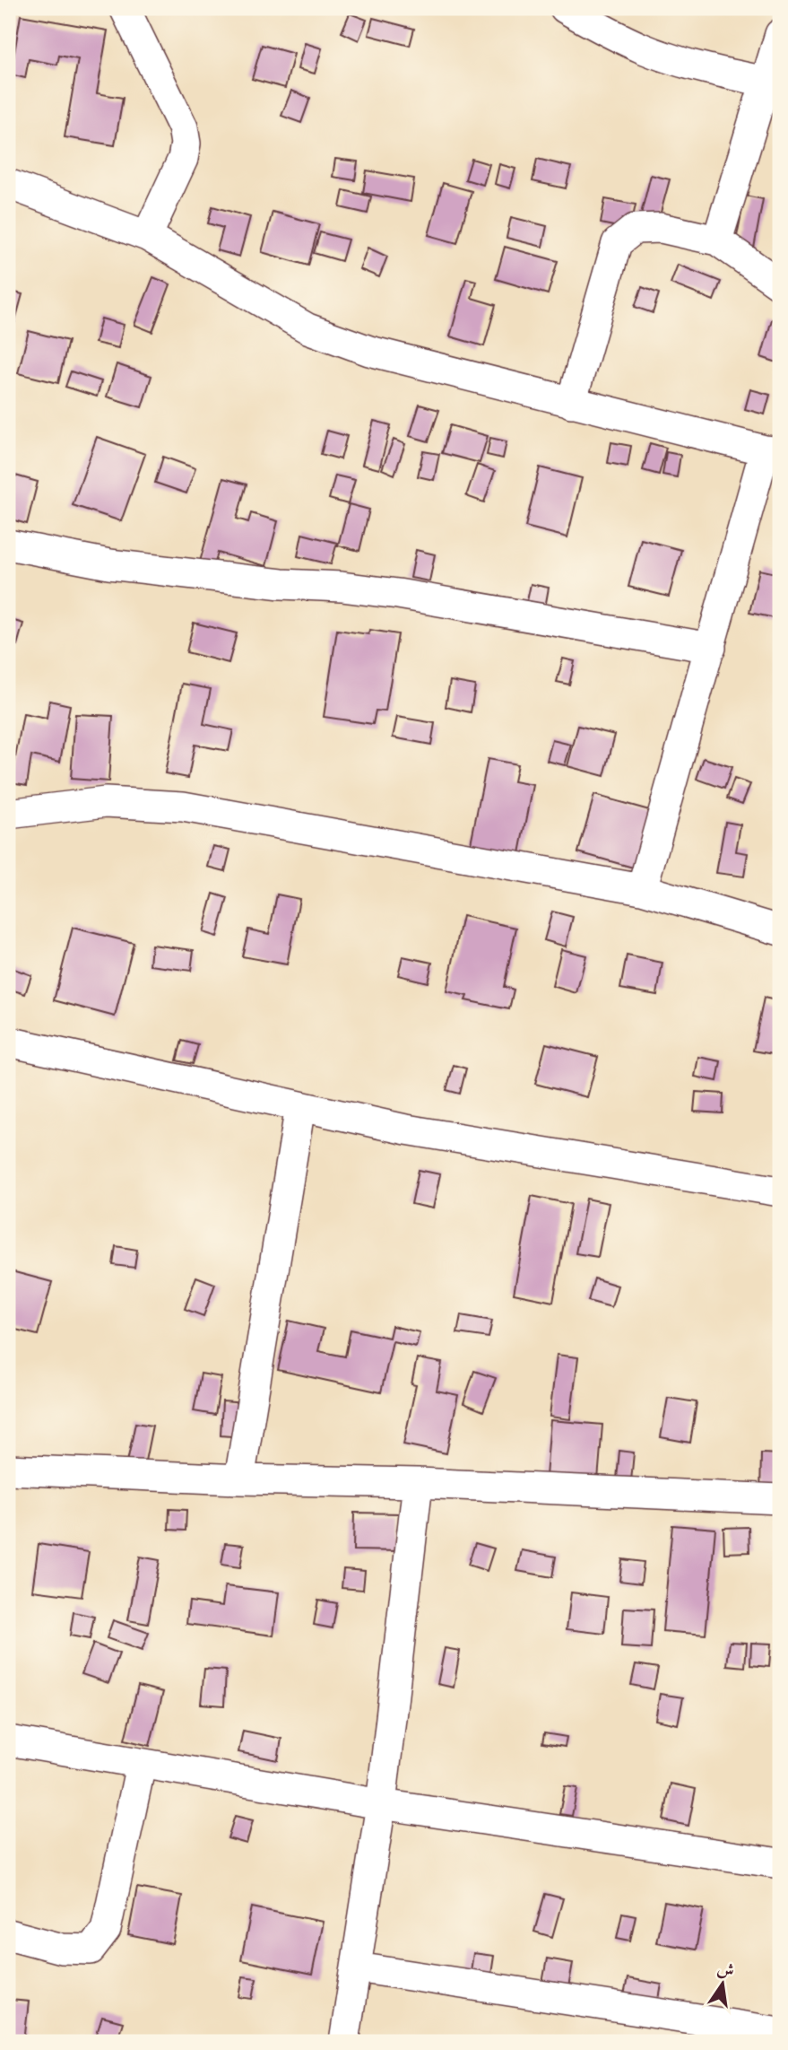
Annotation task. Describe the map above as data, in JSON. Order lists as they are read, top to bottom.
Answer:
{
  "north": "top"
}
